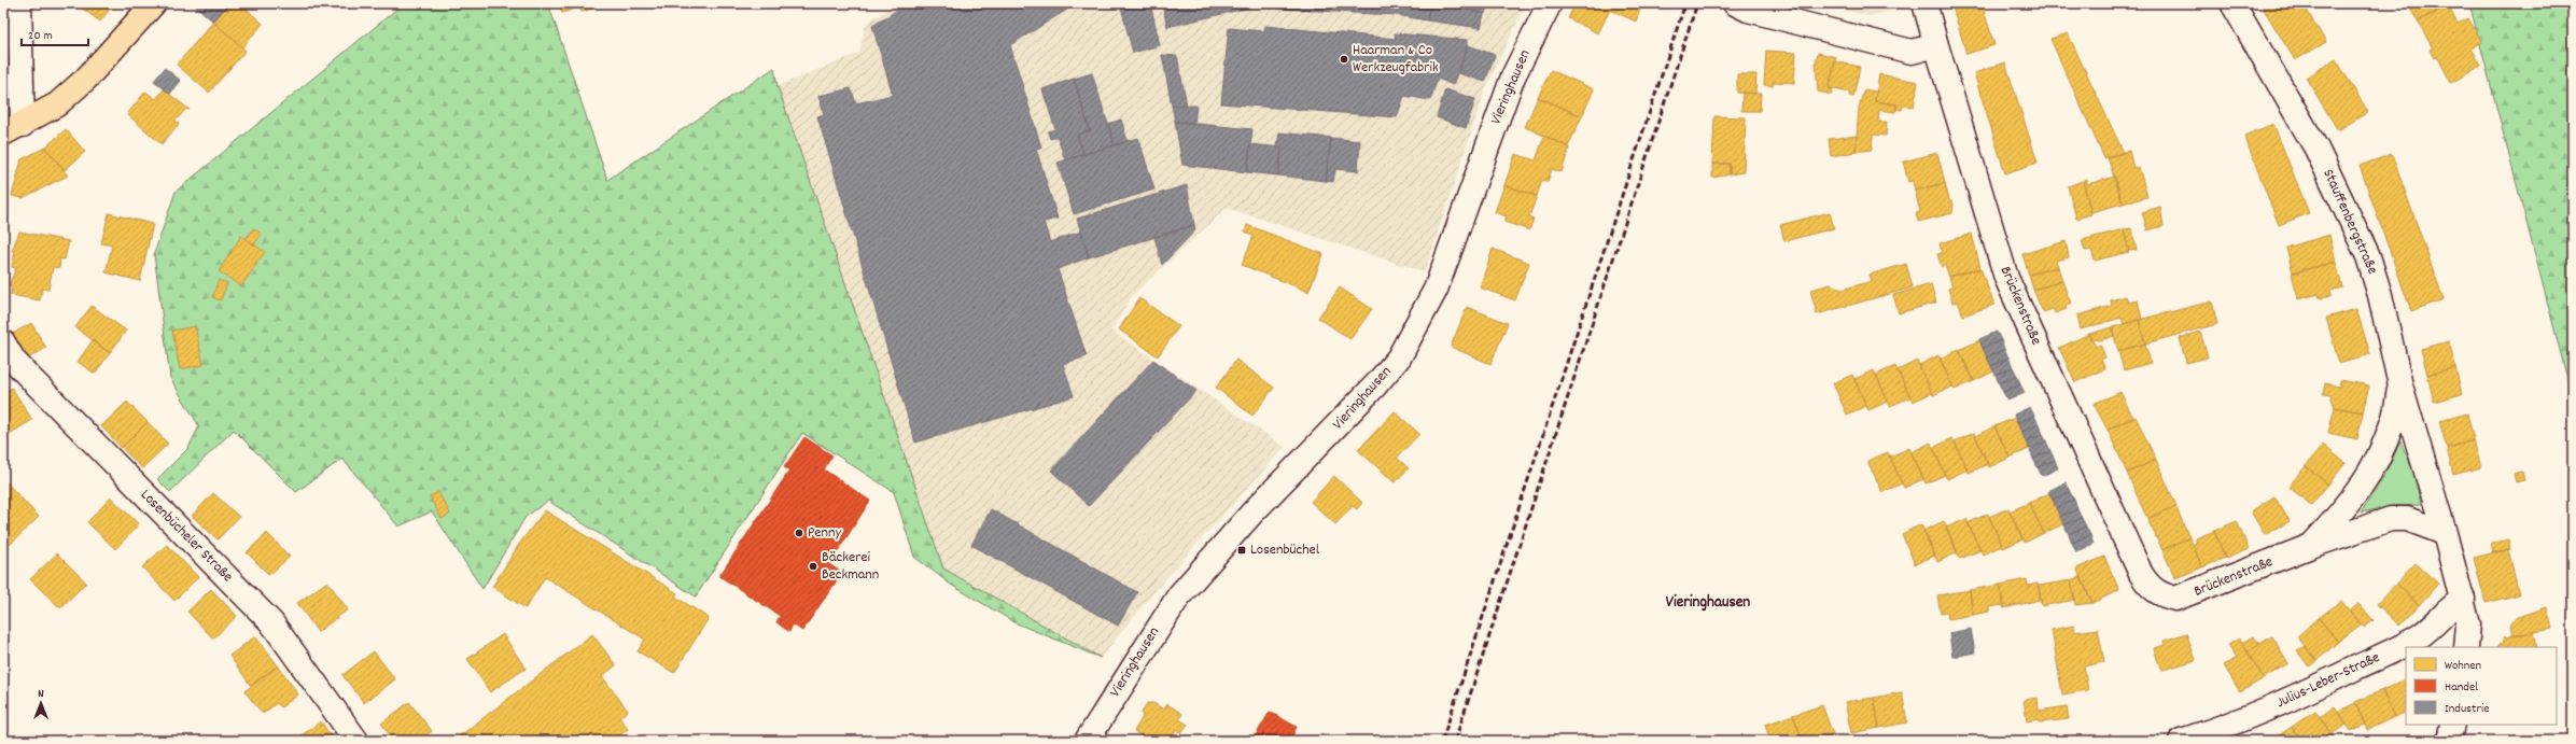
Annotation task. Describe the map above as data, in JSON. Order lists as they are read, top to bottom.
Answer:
{
  "streets": {
    "street": [
      "Vieringhausen",
      "Stauffenbergstraße",
      "Brückenstraße",
      "Losenbücheler Straße",
      "Julius-Leber-Straße"
    ]
  },
  "crossings": [
    ["Stauffenbergstraße", "Brückenstraße"]
  ],
  "districts": ["Vieringhausen"],
  "places": {
    "other": ["Haarman & Co Werkzeugfabrik", "Penny", "Bäckerei Beckmann"],
    "transit": ["Losenbüchel"]
  },
  "legend": ["Wohnen", "Handel", "Industrie"],
  "scale_bar": "20 m",
  "north": "top"
}
